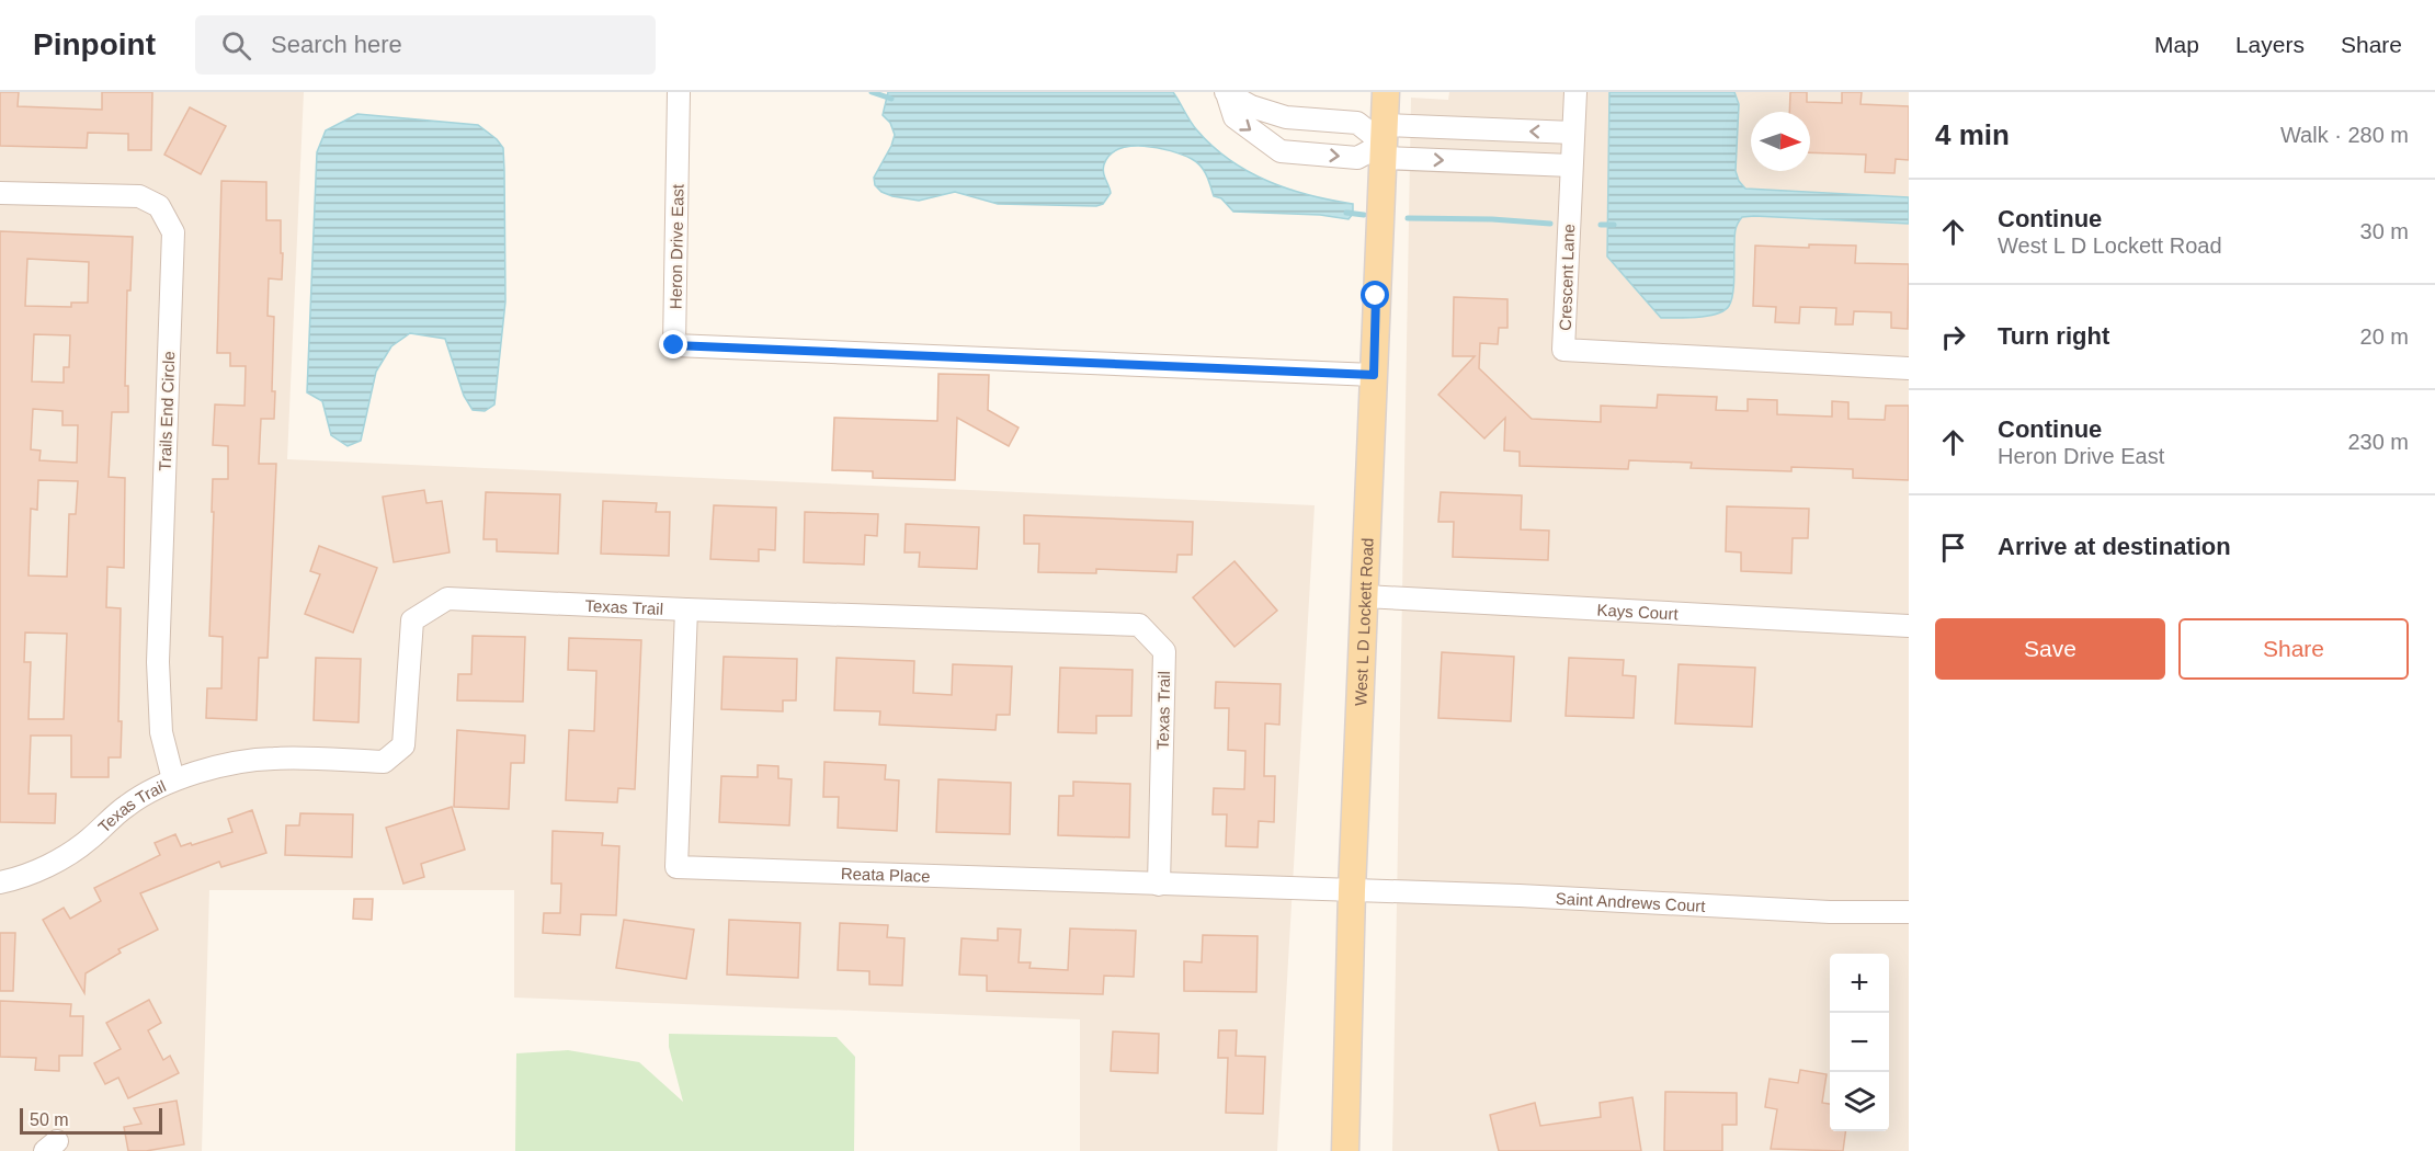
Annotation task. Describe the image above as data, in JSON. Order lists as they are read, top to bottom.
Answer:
{
  "streets": {
    "main road": ["West L D Lockett Road"],
    "street": [
      "Heron Drive East",
      "Crescent Lane",
      "Trails End Circle",
      "Texas Trail",
      "Kays Court",
      "Reata Place",
      "Saint Andrews Court"
    ]
  },
  "crossings": [
    ["Heron Drive East", "West L D Lockett Road"],
    ["Trails End Circle", "Texas Trail"],
    ["Texas Trail", "Reata Place"],
    ["Kays Court", "West L D Lockett Road"],
    ["West L D Lockett Road", "Reata Place"],
    ["West L D Lockett Road", "Saint Andrews Court"],
    ["Reata Place", "Saint Andrews Court"]
  ],
  "scale_bar": "50 m",
  "north": "right",
  "page": {
    "header": "Pinpoint",
    "search": "Search here",
    "nav": ["Map", "Layers", "Share"],
    "heading": ["4 min", "Walk · 280 m"],
    "list": [
      ["Continue", "West L D Lockett Road", "30 m"],
      ["Turn right", "20 m"],
      ["Continue", "Heron Drive East", "230 m"],
      "Arrive at destination"
    ],
    "buttons": ["Save", "Share"],
    "map_buttons": ["+", "−"],
    "scale": "50 m"
  }
}
